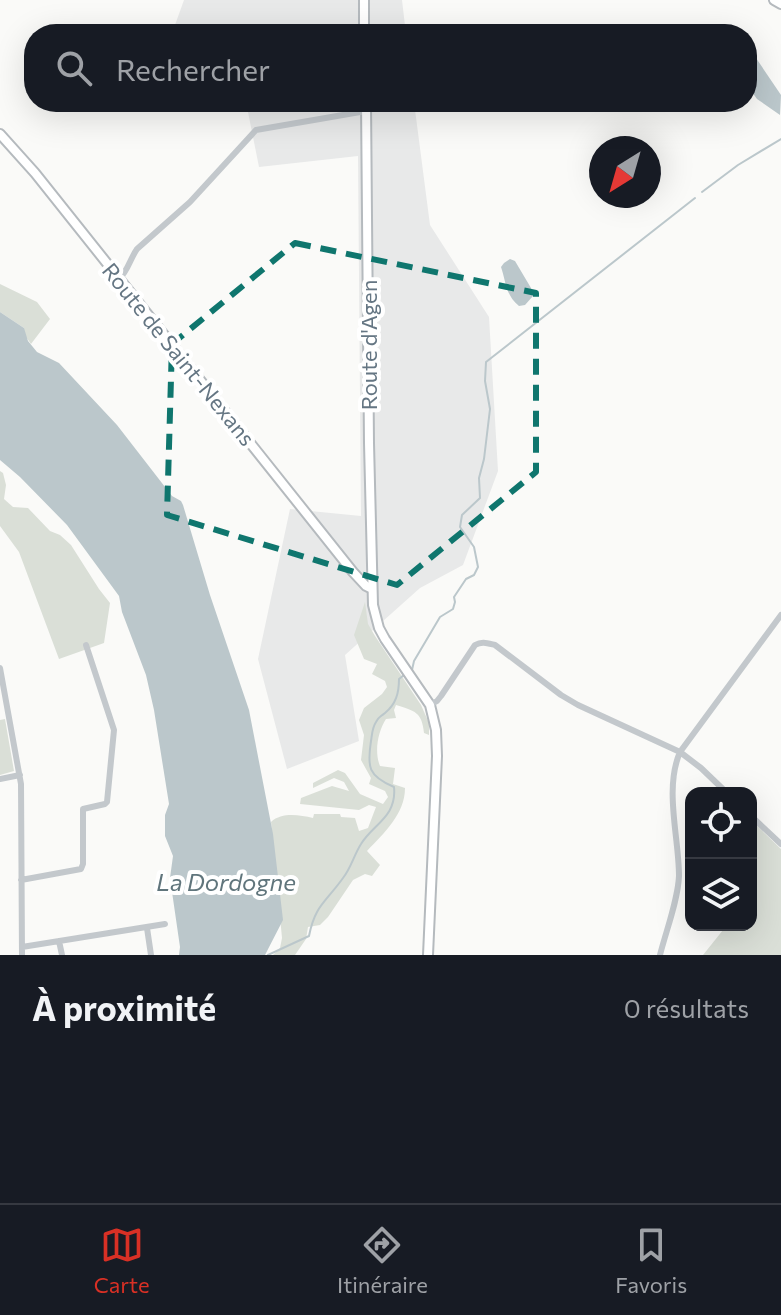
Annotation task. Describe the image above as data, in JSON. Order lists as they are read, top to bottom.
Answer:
{
  "streets": {
    "main road": ["Route d'Agen", "Route de Saint-Nexans"]
  },
  "crossings": [
    ["Route d'Agen", "Route de Saint-Nexans"]
  ],
  "water": ["La Dordogne"],
  "north": "bottom left",
  "page": {
    "search": "Rechercher",
    "heading": ["À proximité", "0 résultats"],
    "nav": ["Carte", "Itinéraire", "Favoris"]
  }
}
